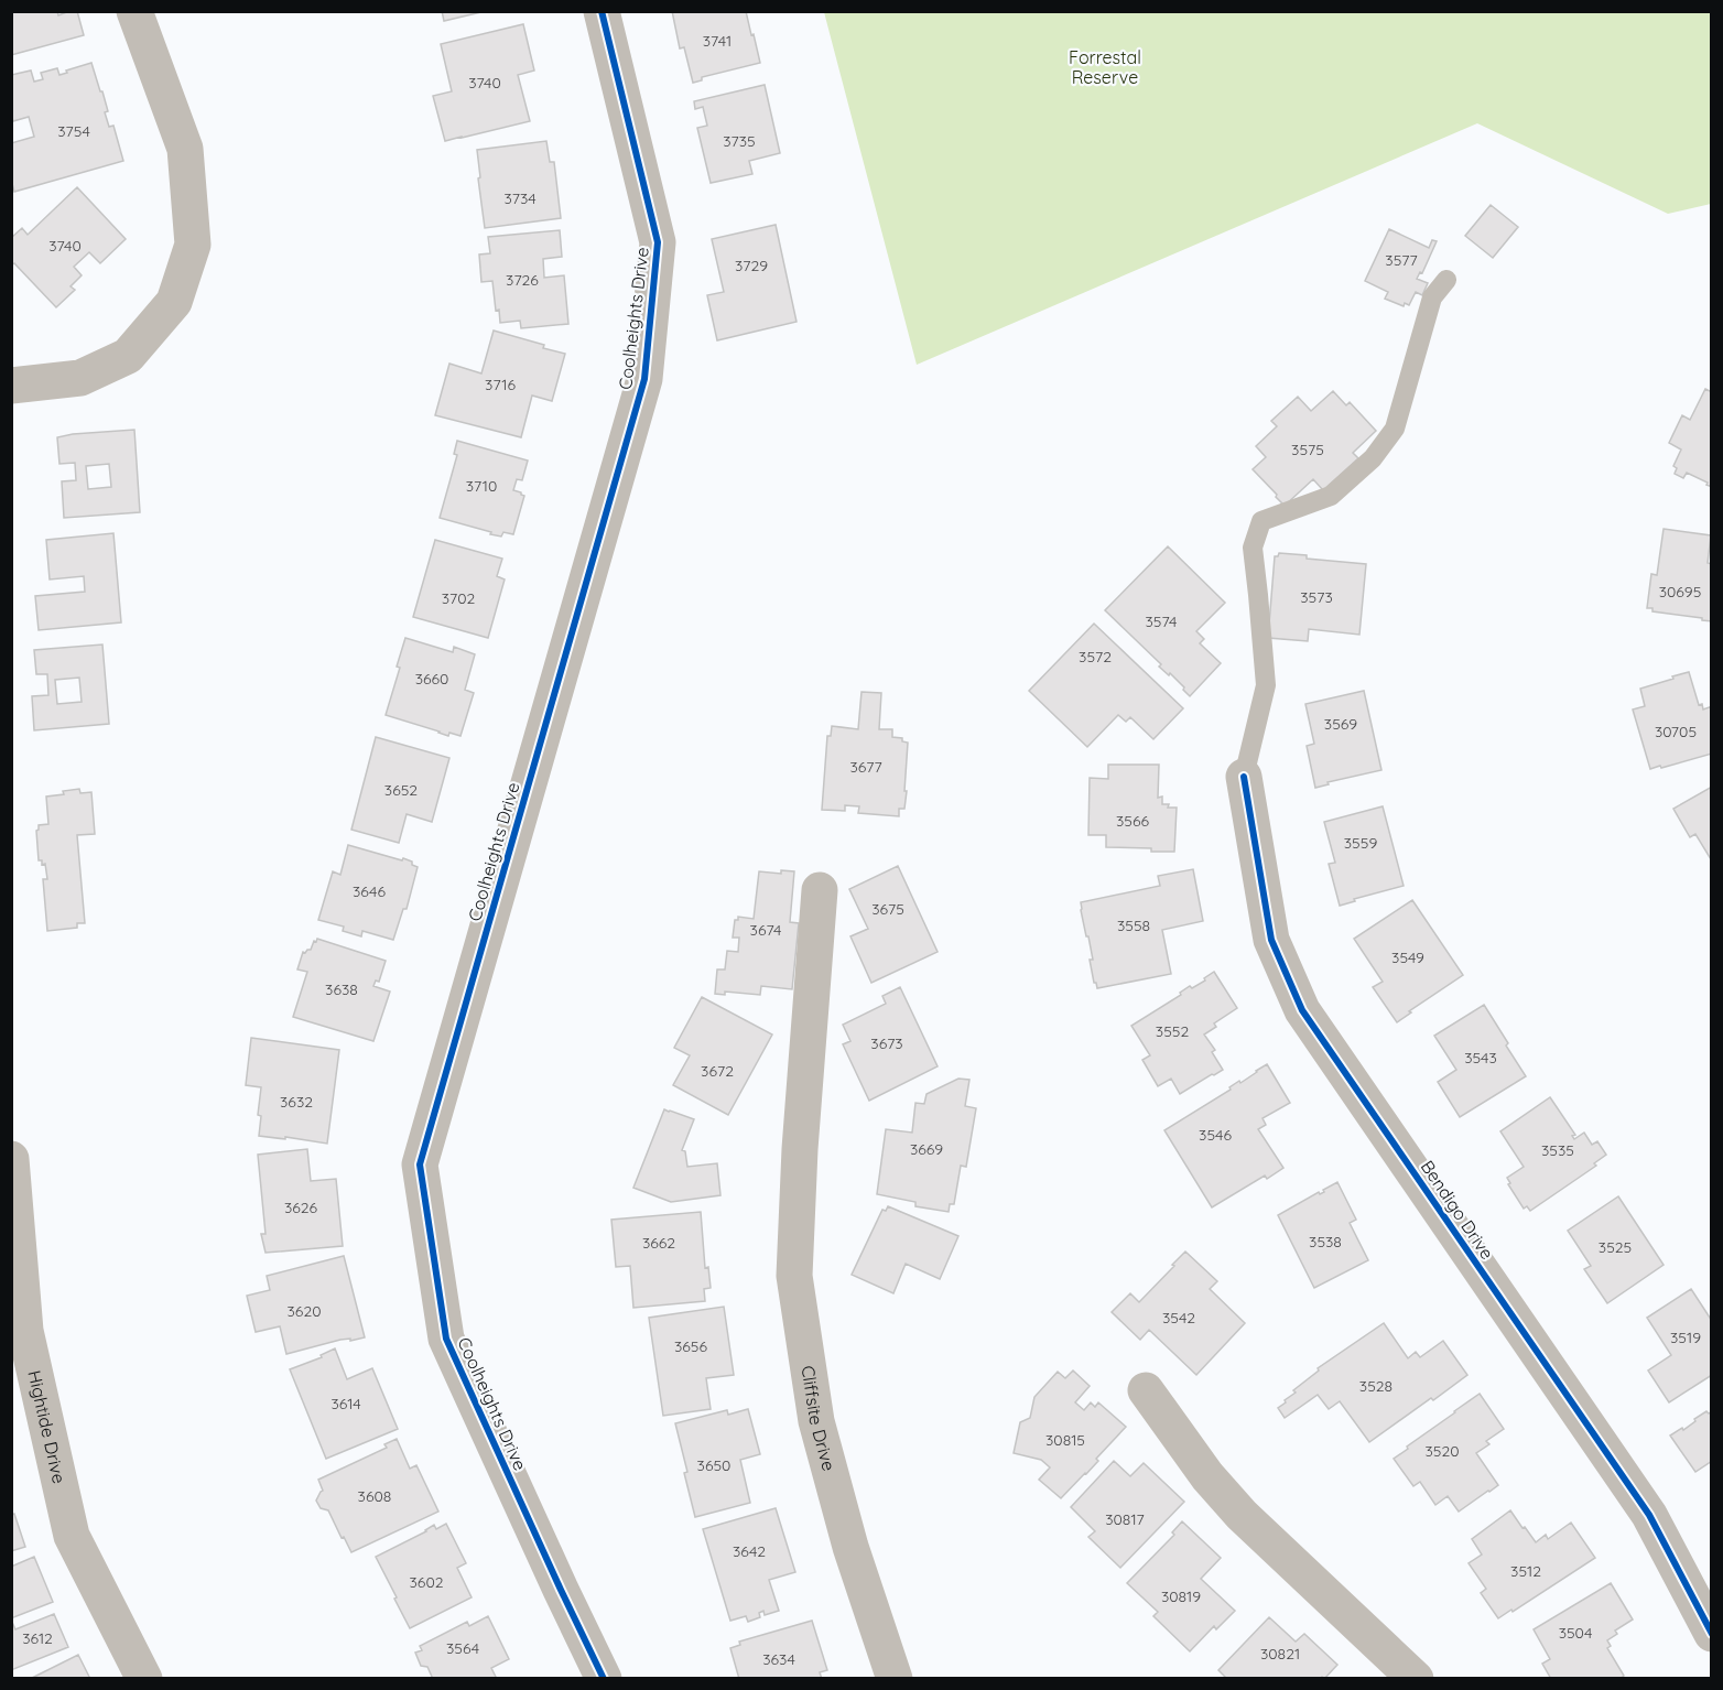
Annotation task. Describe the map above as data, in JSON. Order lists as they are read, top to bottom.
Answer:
{
  "streets": {
    "street": [
      "Coolheights Drive",
      "Bendigo Drive",
      "Cliffsite Drive",
      "Hightide Drive"
    ]
  },
  "parks": ["Forrestal Reserve"],
  "house_numbers": [
    "3741",
    "3740",
    "3754",
    "3735",
    "3734",
    "3740",
    "3577",
    "3729",
    "3726",
    "3716",
    "3575",
    "3710",
    "30695",
    "3573",
    "3702",
    "3574",
    "3572",
    "3660",
    "3569",
    "30705",
    "3677",
    "3652",
    "3566",
    "3559",
    "3646",
    "3675",
    "3558",
    "3674",
    "3549",
    "3638",
    "3552",
    "3673",
    "3543",
    "3672",
    "3632",
    "3546",
    "3669",
    "3535",
    "3626",
    "3538",
    "3662",
    "3525",
    "3620",
    "3542",
    "3519",
    "3656",
    "3528",
    "3614",
    "30815",
    "3520",
    "3650",
    "3608",
    "30817",
    "3642",
    "3512",
    "3602",
    "30819",
    "3504",
    "3612",
    "3564",
    "30821",
    "3634"
  ]
}
